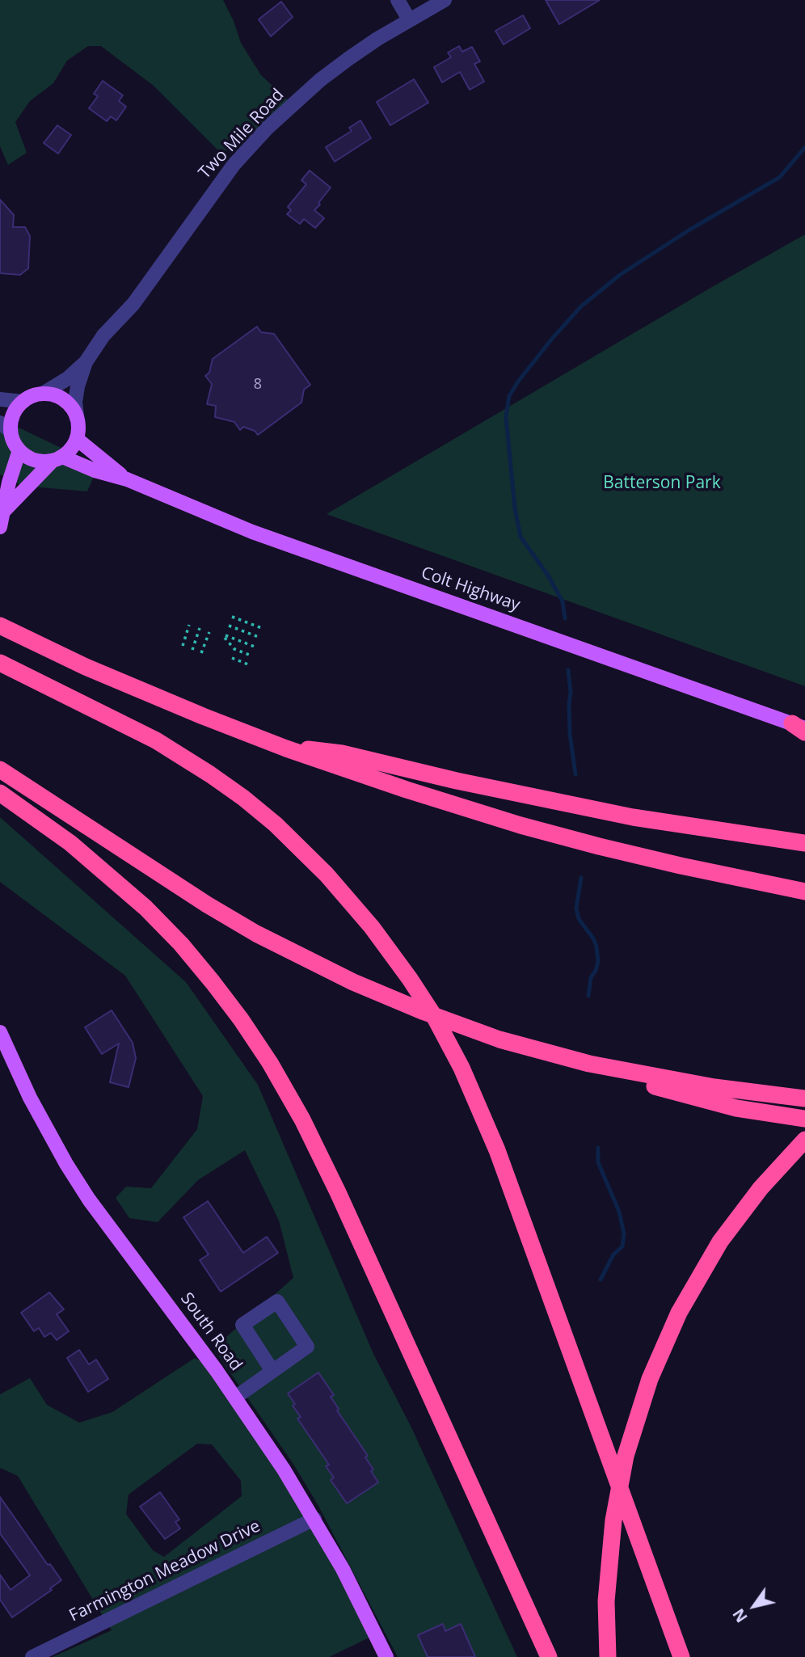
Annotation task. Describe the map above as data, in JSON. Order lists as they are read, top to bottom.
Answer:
{
  "streets": {
    "main road": ["Colt Highway", "South Road"],
    "street": ["Two Mile Road", "Farmington Meadow Drive"]
  },
  "crossings": [
    ["Two Mile Road", "Colt Highway"],
    ["South Road", "Farmington Meadow Drive"]
  ],
  "parks": ["Batterson Park"],
  "house_numbers": ["8"],
  "north": "bottom left"
}
